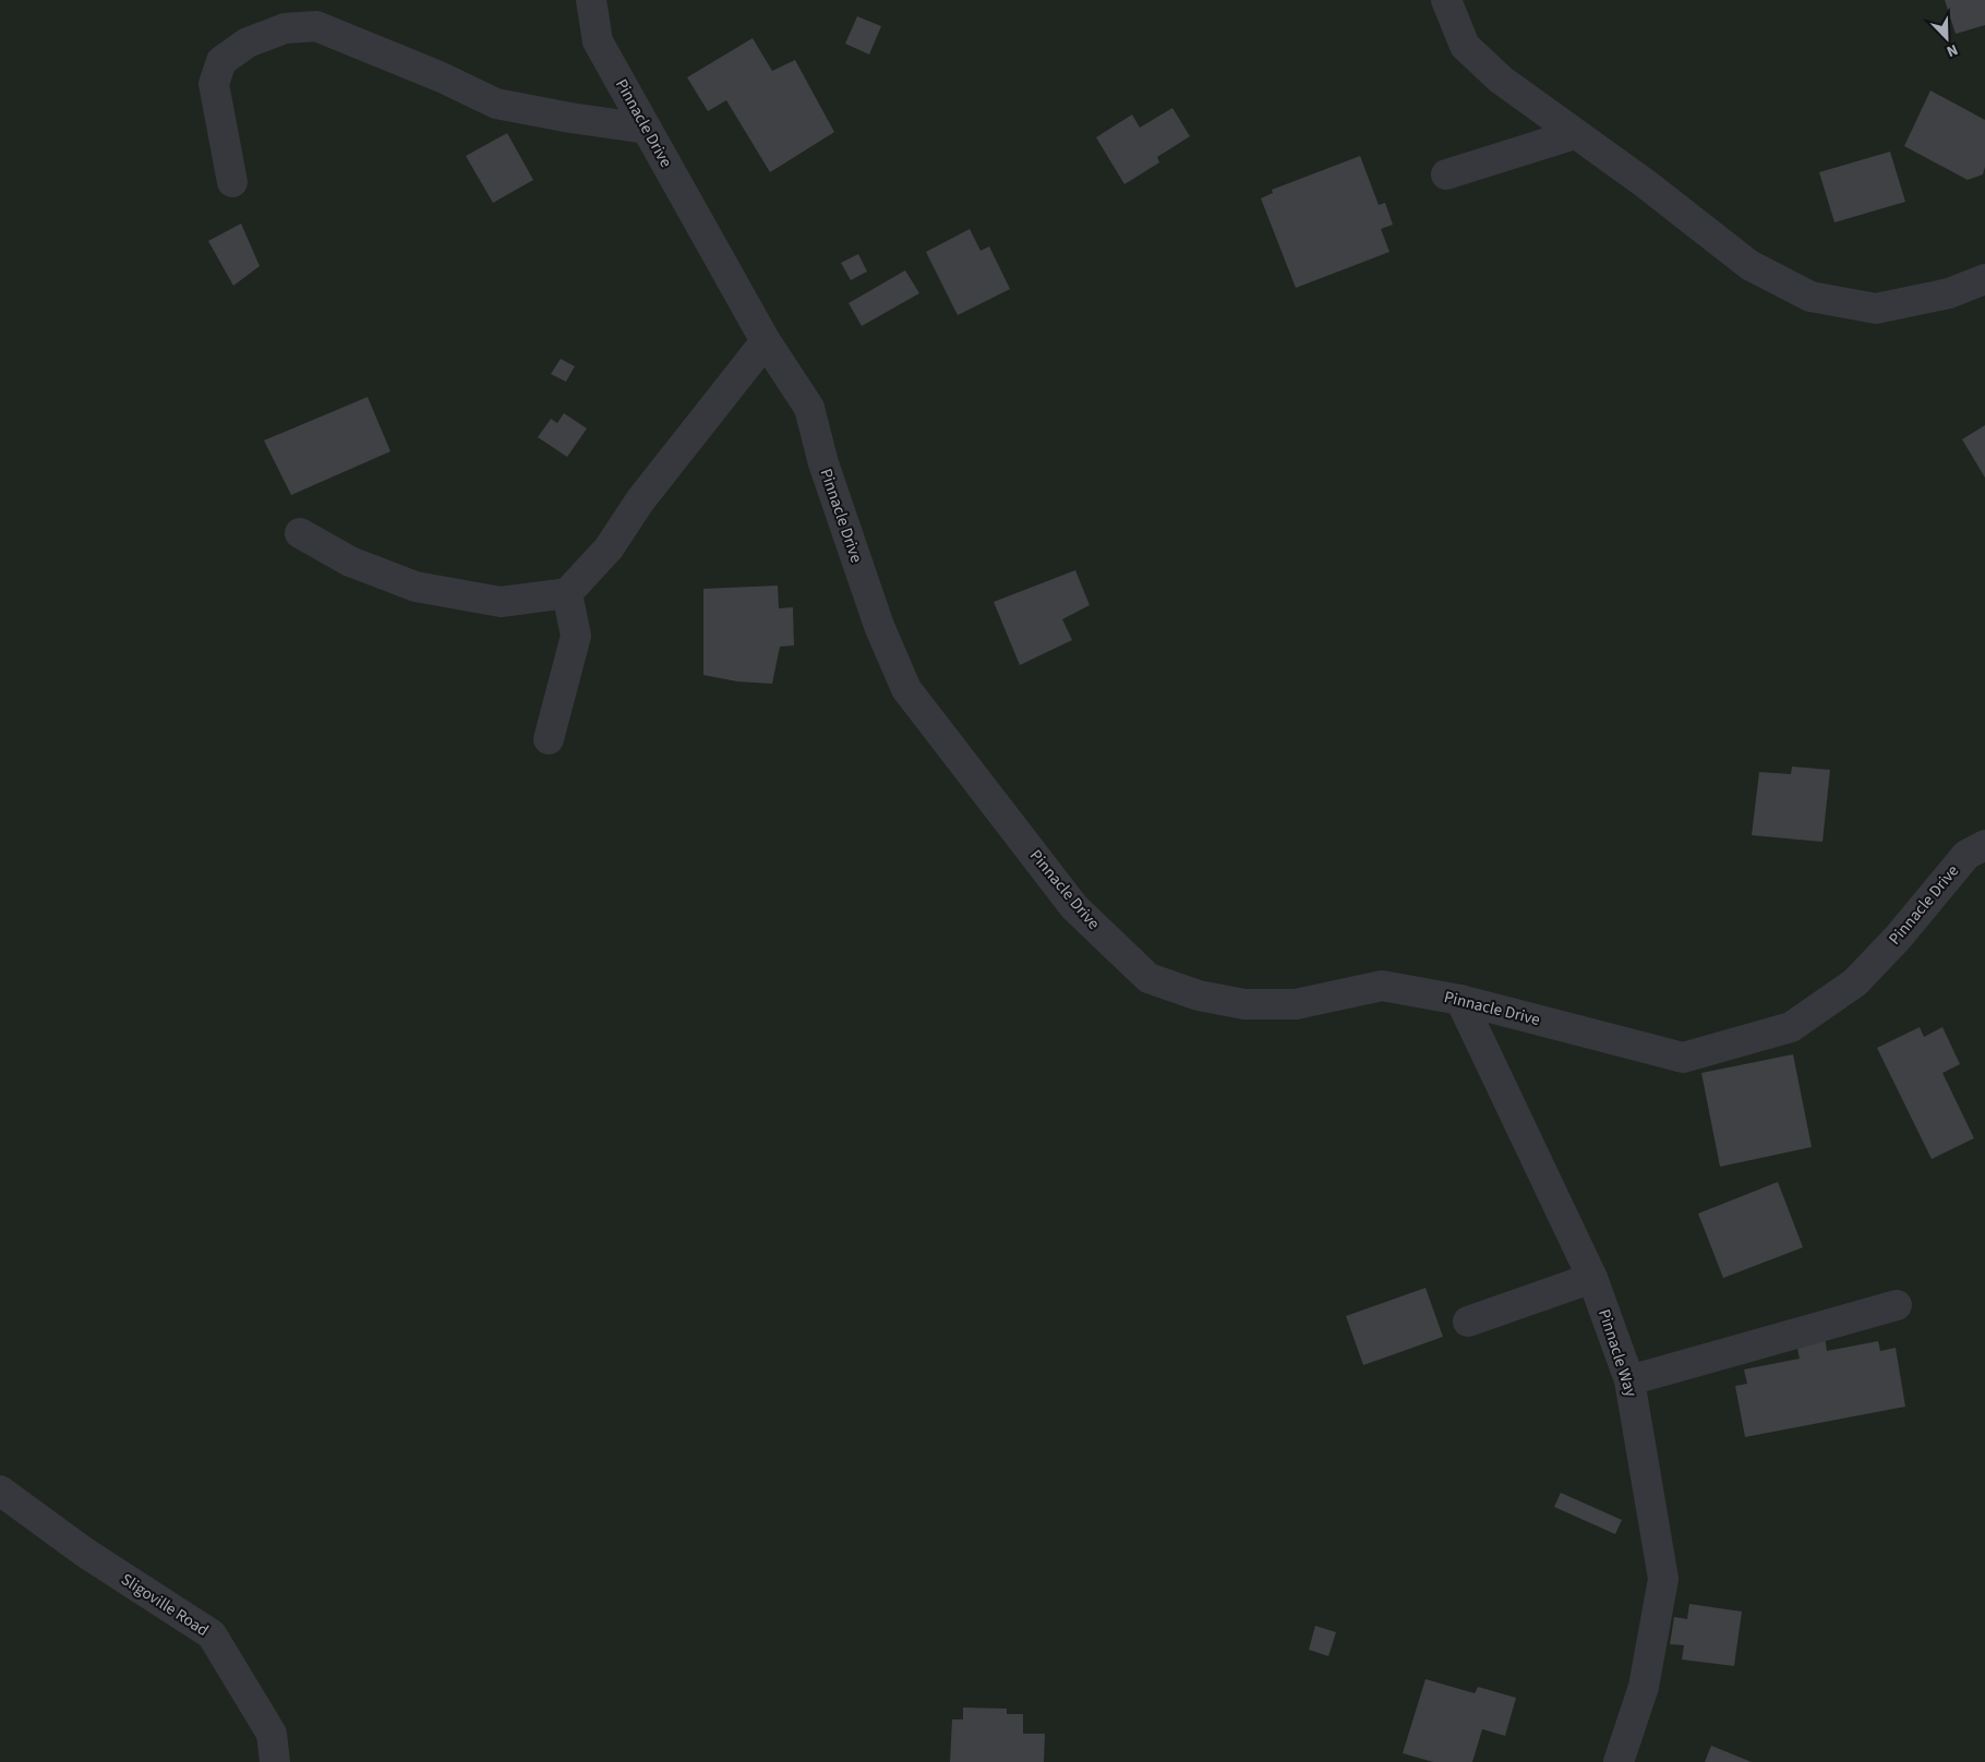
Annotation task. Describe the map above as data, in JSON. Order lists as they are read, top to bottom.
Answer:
{
  "streets": {
    "street": ["Pinnacle Drive", "Pinnacle Way", "Sligoville Road"]
  },
  "crossings": [
    ["Pinnacle Drive", "Pinnacle Way"]
  ],
  "north": "bottom right"
}
